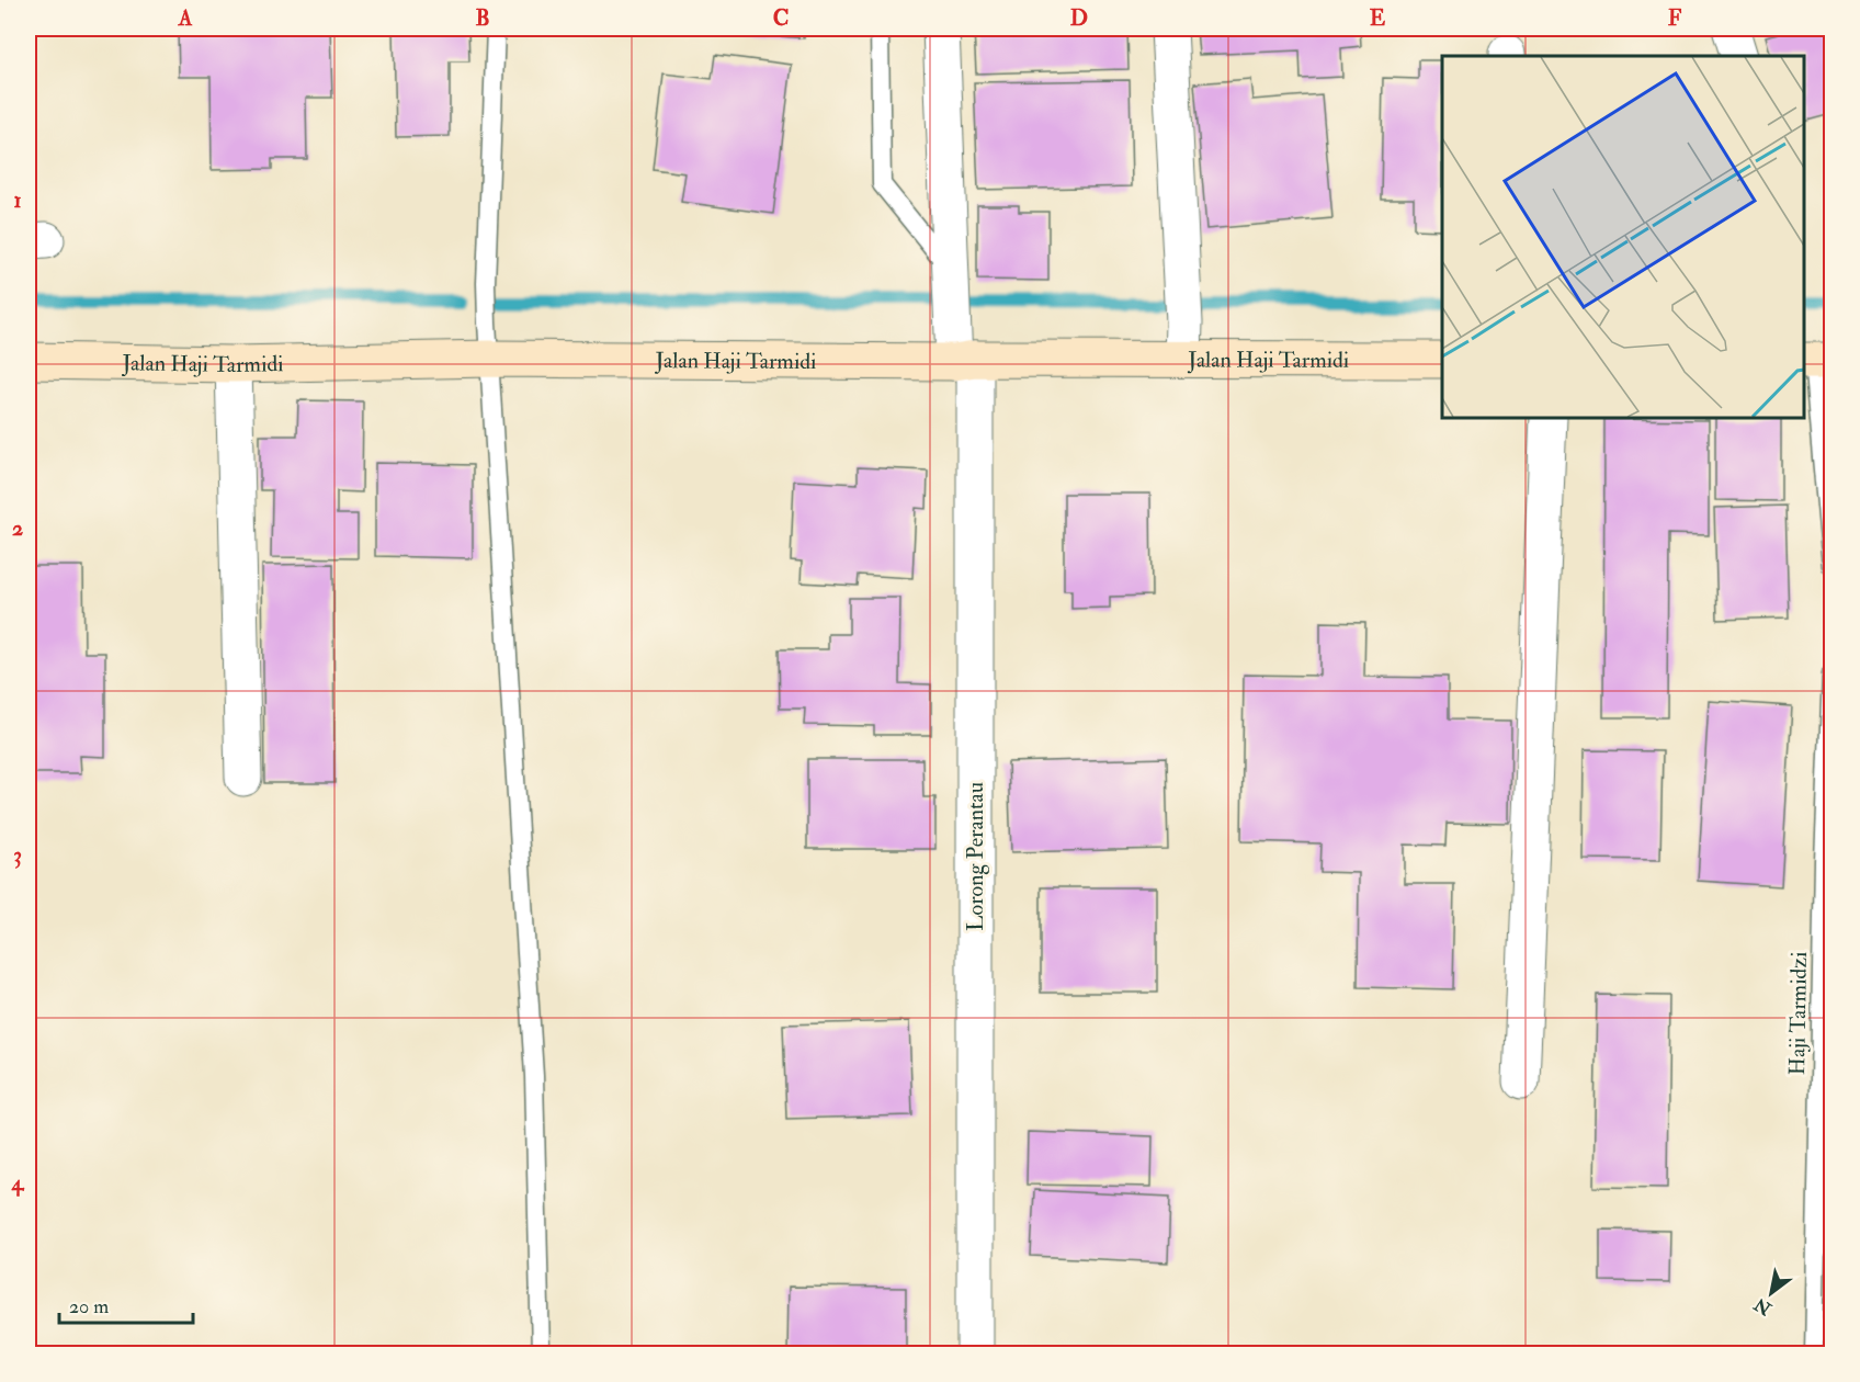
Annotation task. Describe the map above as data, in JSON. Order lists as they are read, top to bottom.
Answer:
{
  "streets": {
    "street": ["Jalan Haji Tarmidi", "Lorong Perantau"],
    "lane": ["Haji Tarmidzi"]
  },
  "crossings": [
    ["Jalan Haji Tarmidi", "Lorong Perantau"]
  ],
  "scale_bar": "20 m",
  "north": "bottom left",
  "grid": {
    "columns": [
      "A",
      "B",
      "C",
      "D",
      "E",
      "F"
    ],
    "rows": [
      "1",
      "2",
      "3",
      "4"
    ]
  }
}
